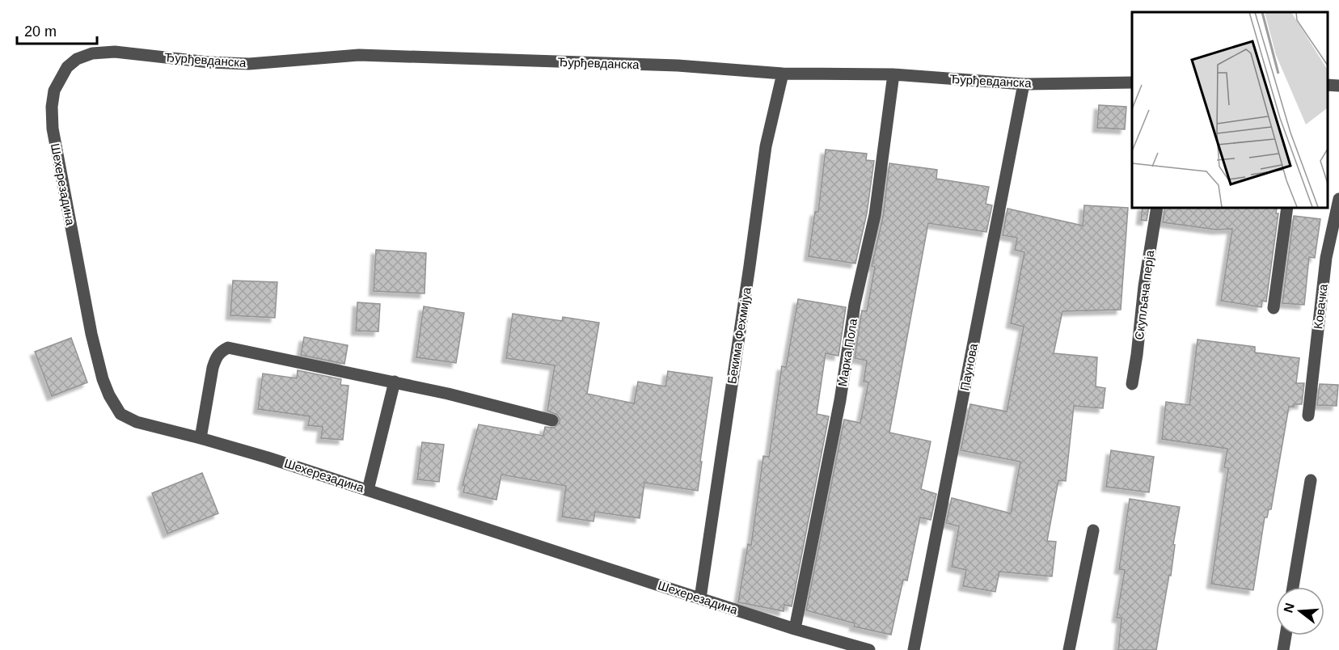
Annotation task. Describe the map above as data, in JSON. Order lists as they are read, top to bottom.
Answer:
{
  "streets": {
    "street": [
      "Ђурђевданска",
      "Шехерезадина",
      "Скупљача перја",
      "Ковачка",
      "Бекима Фехмијуа",
      "Марка Пола",
      "Паунова"
    ]
  },
  "crossings": [
    ["Ђурђевданска", "Шехерезадина"],
    ["Ђурђевданска", "Бекима Фехмијуа"],
    ["Ђурђевданска", "Марка Пола"],
    ["Ђурђевданска", "Паунова"],
    ["Шехерезадина", "Бекима Фехмијуа"],
    ["Шехерезадина", "Марка Пола"]
  ],
  "scale_bar": "20 m",
  "north": "left"
}
